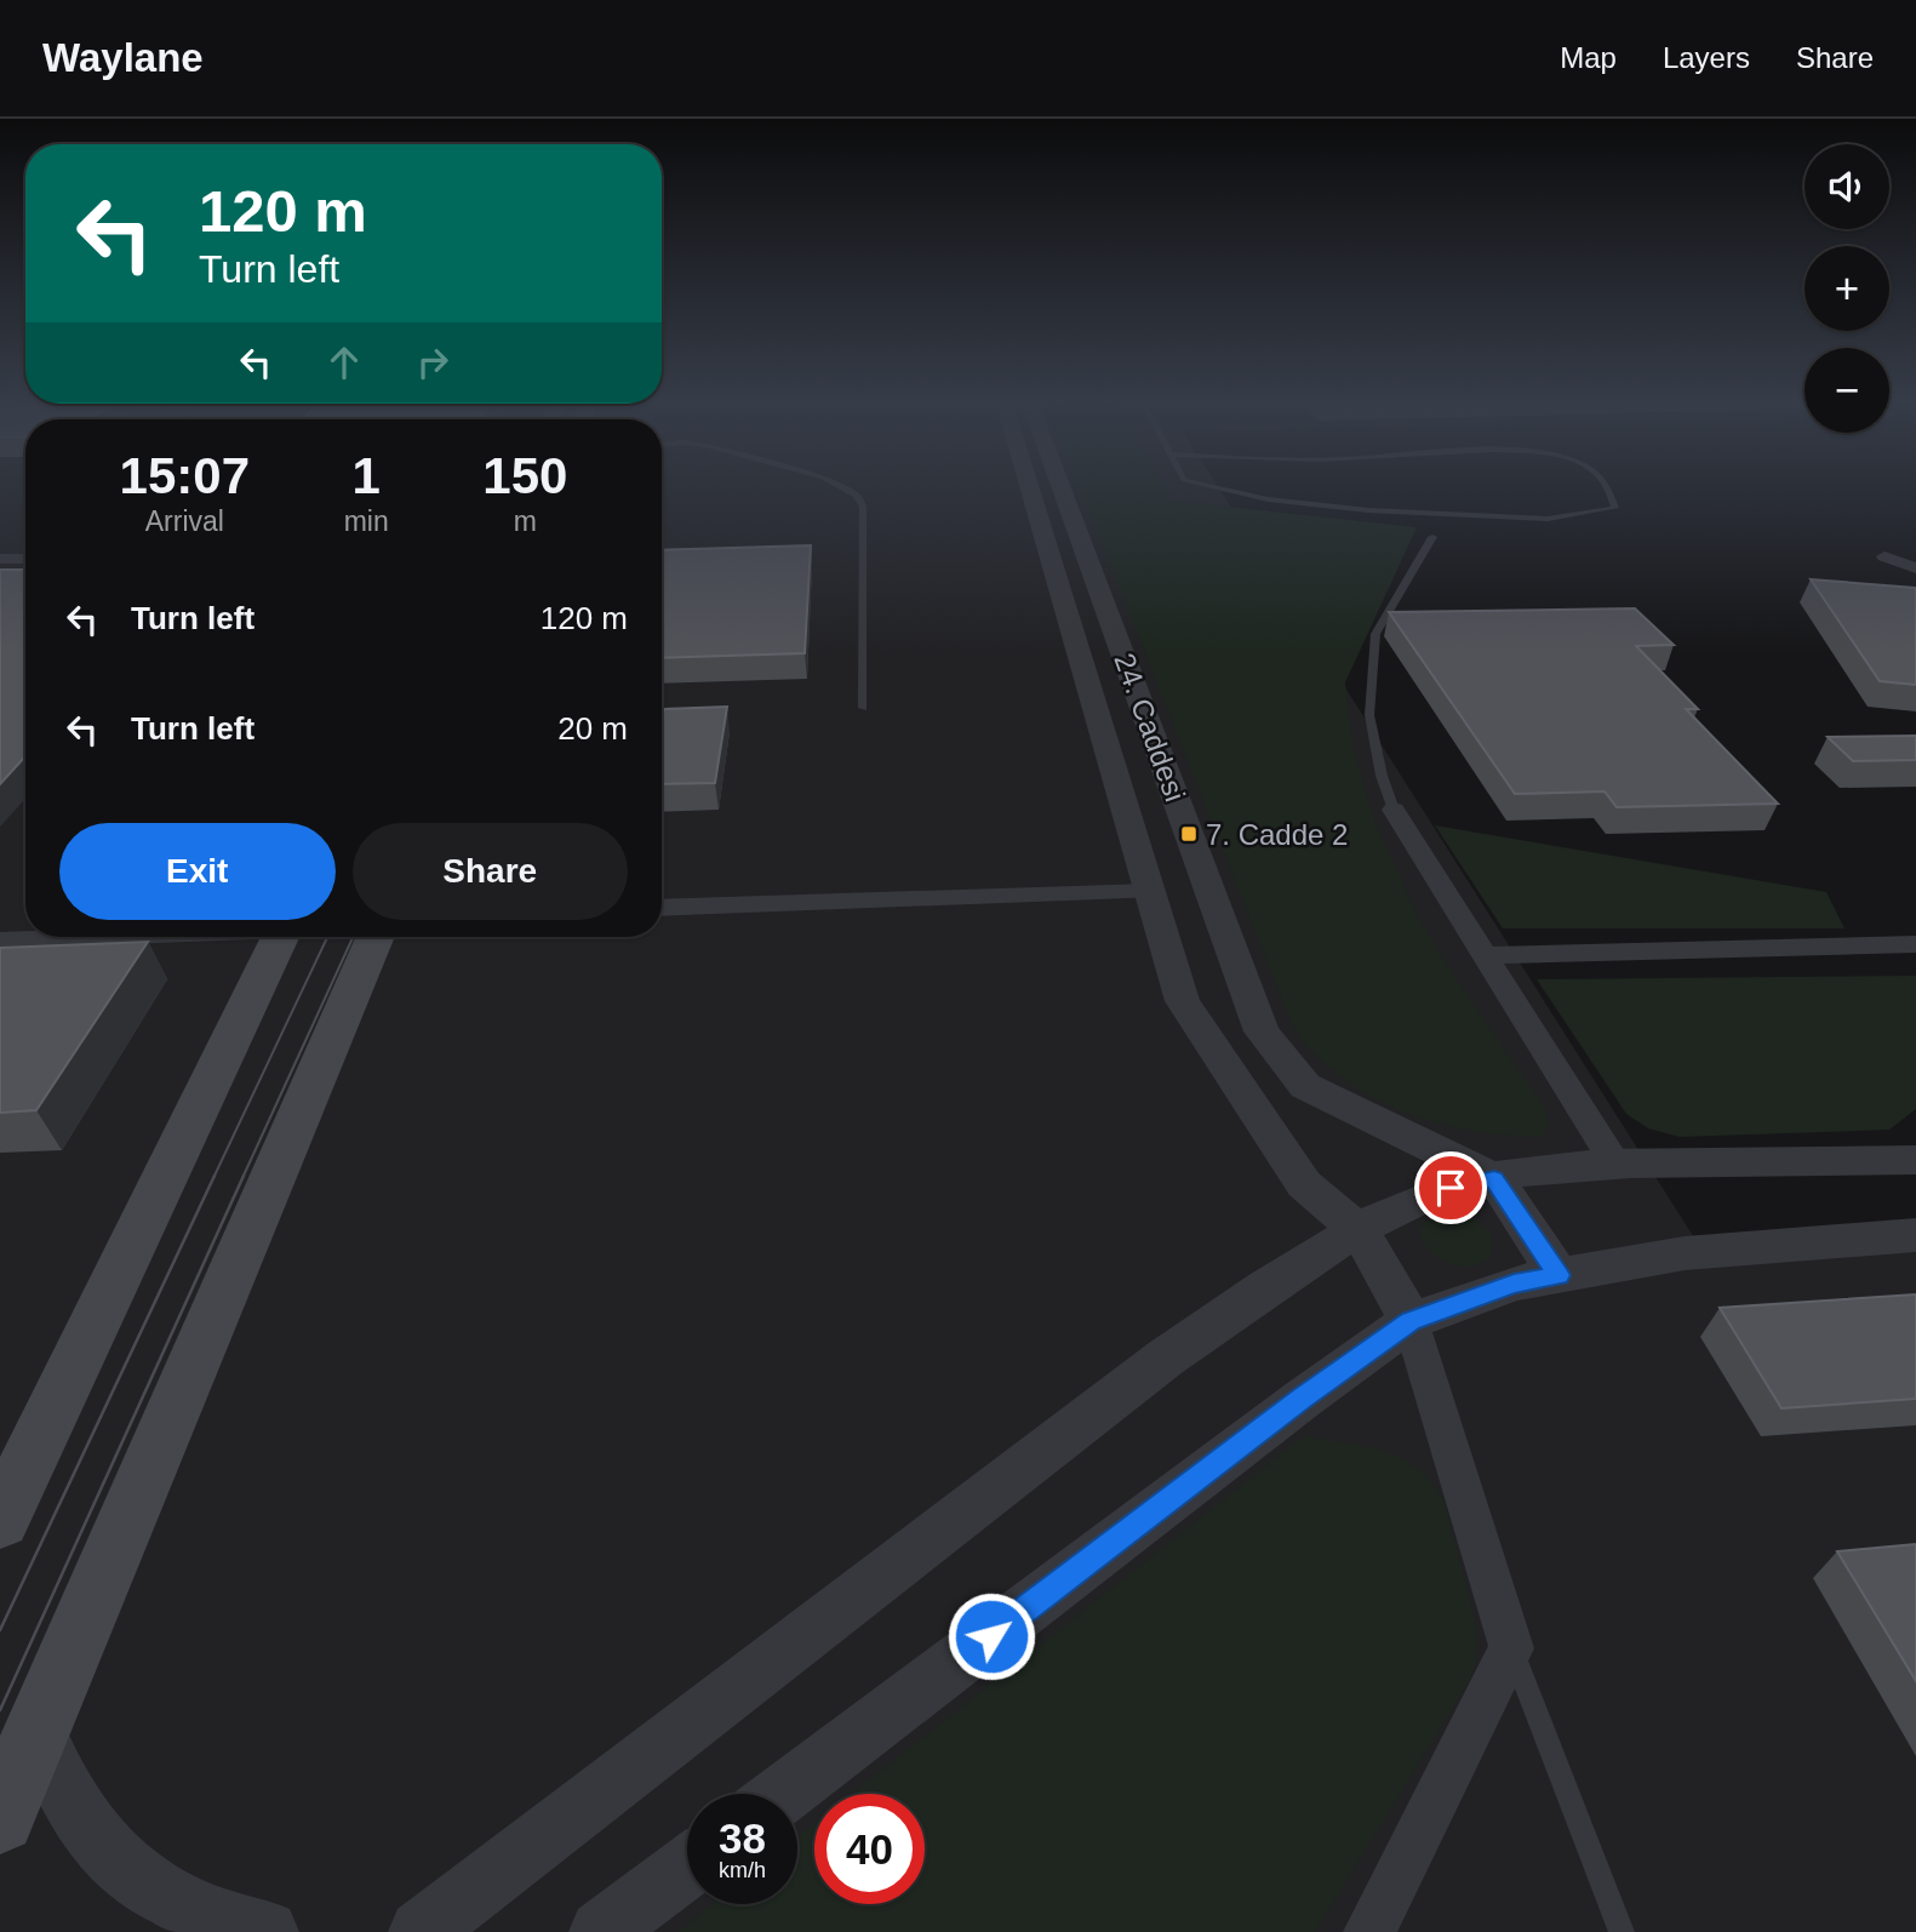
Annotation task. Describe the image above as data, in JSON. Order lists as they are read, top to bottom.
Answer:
{
  "streets": {
    "street": ["24. Caddesi"]
  },
  "places": {
    "transit": ["7. Cadde 2"]
  },
  "page": {
    "header": "Waylane",
    "nav": ["Map", "Layers", "Share"],
    "map_buttons": ["+", "−"],
    "turn": ["120 m", "Turn left"],
    "eta": [
      "15:07",
      "Arrival",
      "1",
      "min",
      "150",
      "m"
    ],
    "list": [
      {
        "name": "Turn left",
        "value": "120 m"
      },
      {
        "name": "Turn left",
        "value": "20 m"
      }
    ],
    "buttons": ["Exit", "Share"],
    "speed": "38 km/h",
    "limit": "40"
  }
}
